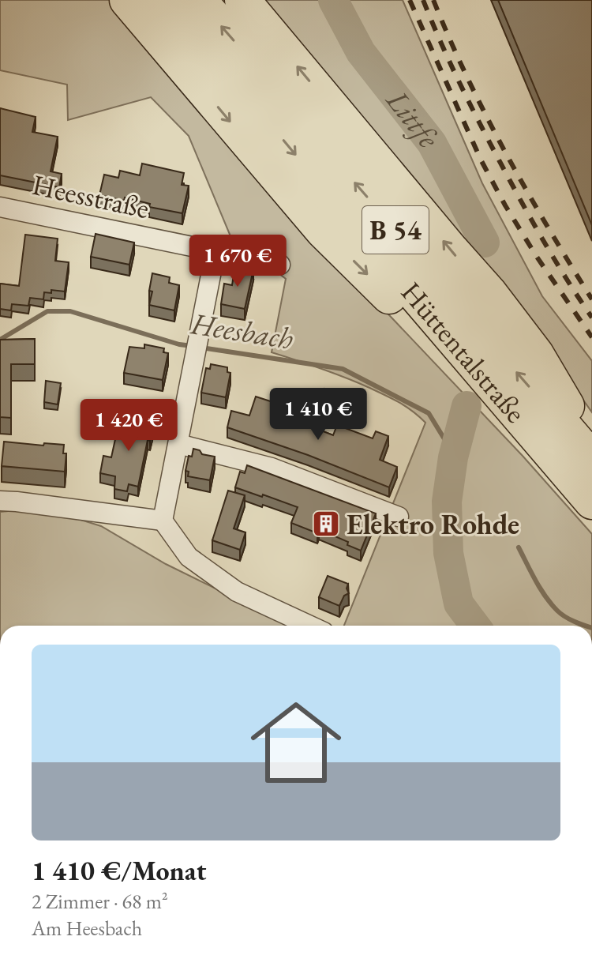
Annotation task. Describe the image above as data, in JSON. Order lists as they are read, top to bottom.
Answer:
{
  "streets": {
    "highway": ["B 54", "Hüttentalstraße"],
    "street": ["Heesstraße"]
  },
  "water": ["Littfe", "Heesbach"],
  "places": {
    "building": ["Elektro Rohde"]
  },
  "page": {
    "price": ["1 670 €", "1 410 €", "1 420 €"],
    "list": [
      {
        "name": "1 410 €/Monat",
        "note": "2 Zimmer · 68 m² · Am Heesbach"
      }
    ]
  }
}
